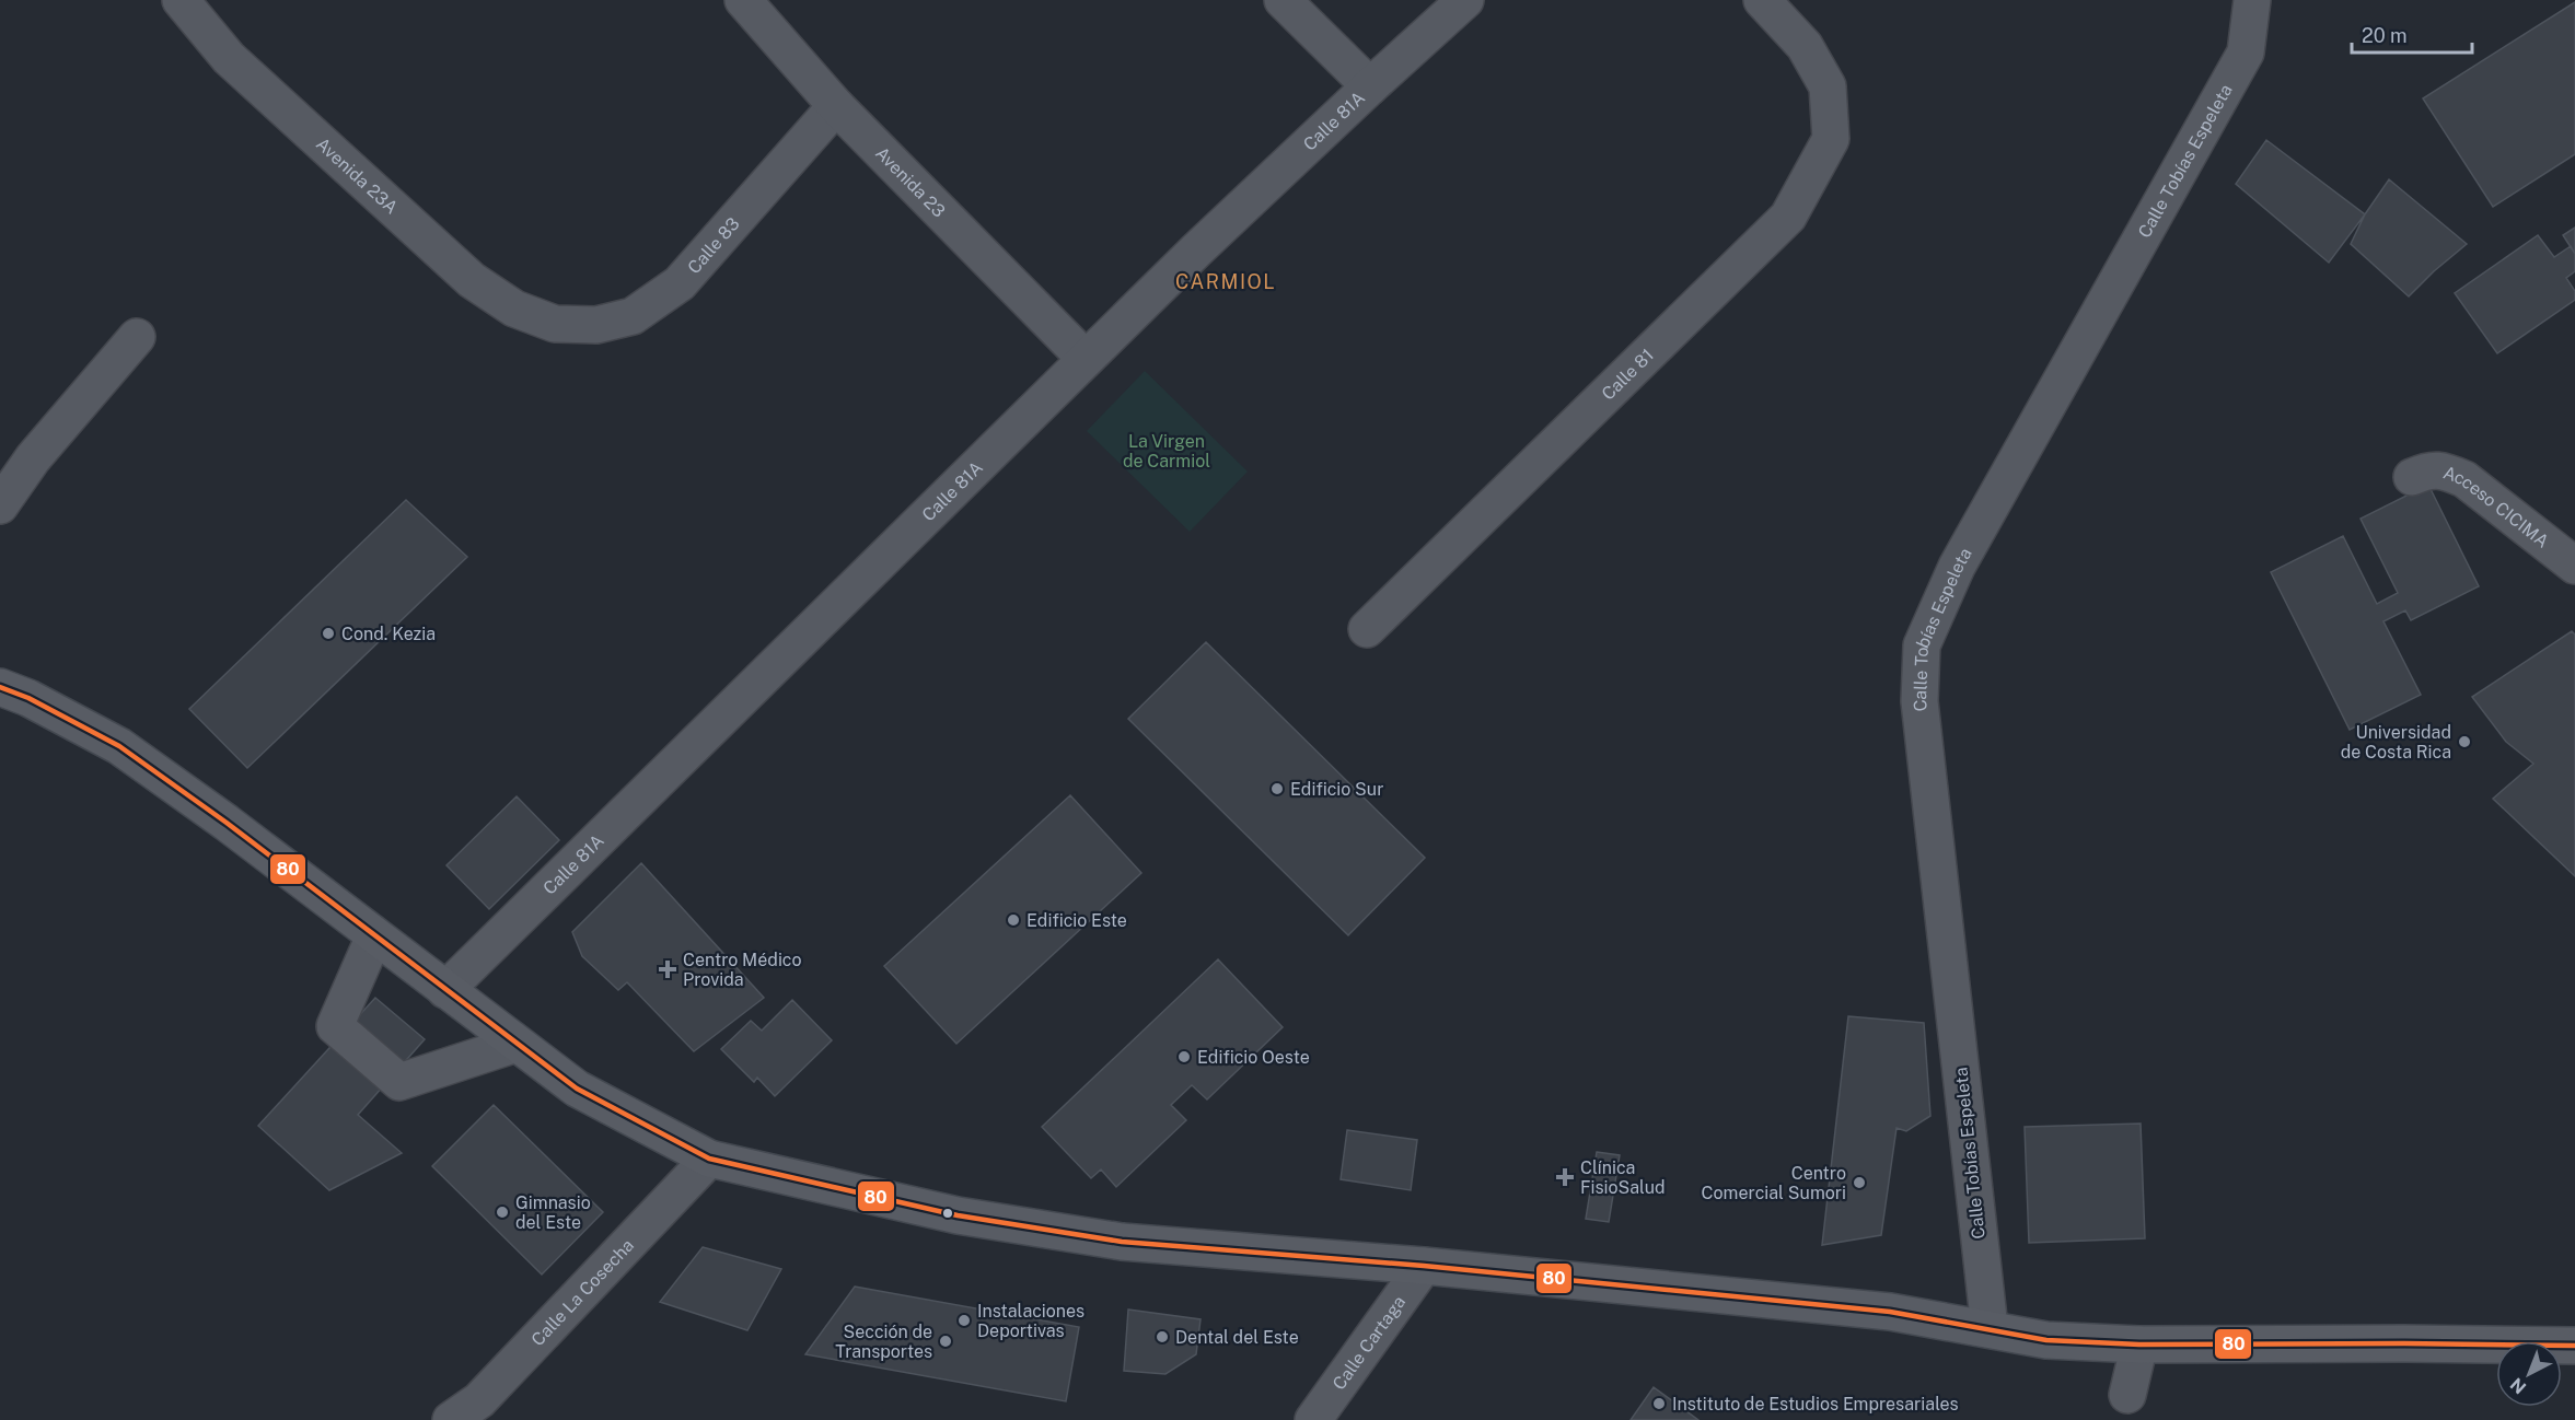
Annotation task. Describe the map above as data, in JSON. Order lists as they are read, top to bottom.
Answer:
{
  "streets": {
    "street": [
      "Calle 81A",
      "Calle Tobías Espeleta",
      "Avenida 23A",
      "Avenida 23",
      "Calle 83",
      "Calle 81",
      "Acceso CICIMA",
      "Calle La Cosecha",
      "Calle Cartaga"
    ]
  },
  "crossings": [
    ["Calle 81A", "Avenida 23"],
    ["Avenida 23A", "Calle 83"],
    ["Avenida 23", "Calle 83"]
  ],
  "districts": ["CARMIOL"],
  "parks": ["La Virgen de Carmiol"],
  "places": {
    "other": [
      "Cond. Kezia",
      "Universidad de Costa Rica",
      "Edificio Sur",
      "Edificio Este",
      "Edificio Oeste",
      "Centro Comercial Sumori",
      "Gimnasio del Este",
      "Instalaciones Deportivas",
      "Dental del Este",
      "Sección de Transportes",
      "Instituto de Estudios Empresariales"
    ],
    "health": ["Centro Médico Provida", "Clínica FisioSalud"]
  },
  "lines": ["transit line 80"],
  "scale_bar": "20 m",
  "north": "bottom left"
}
